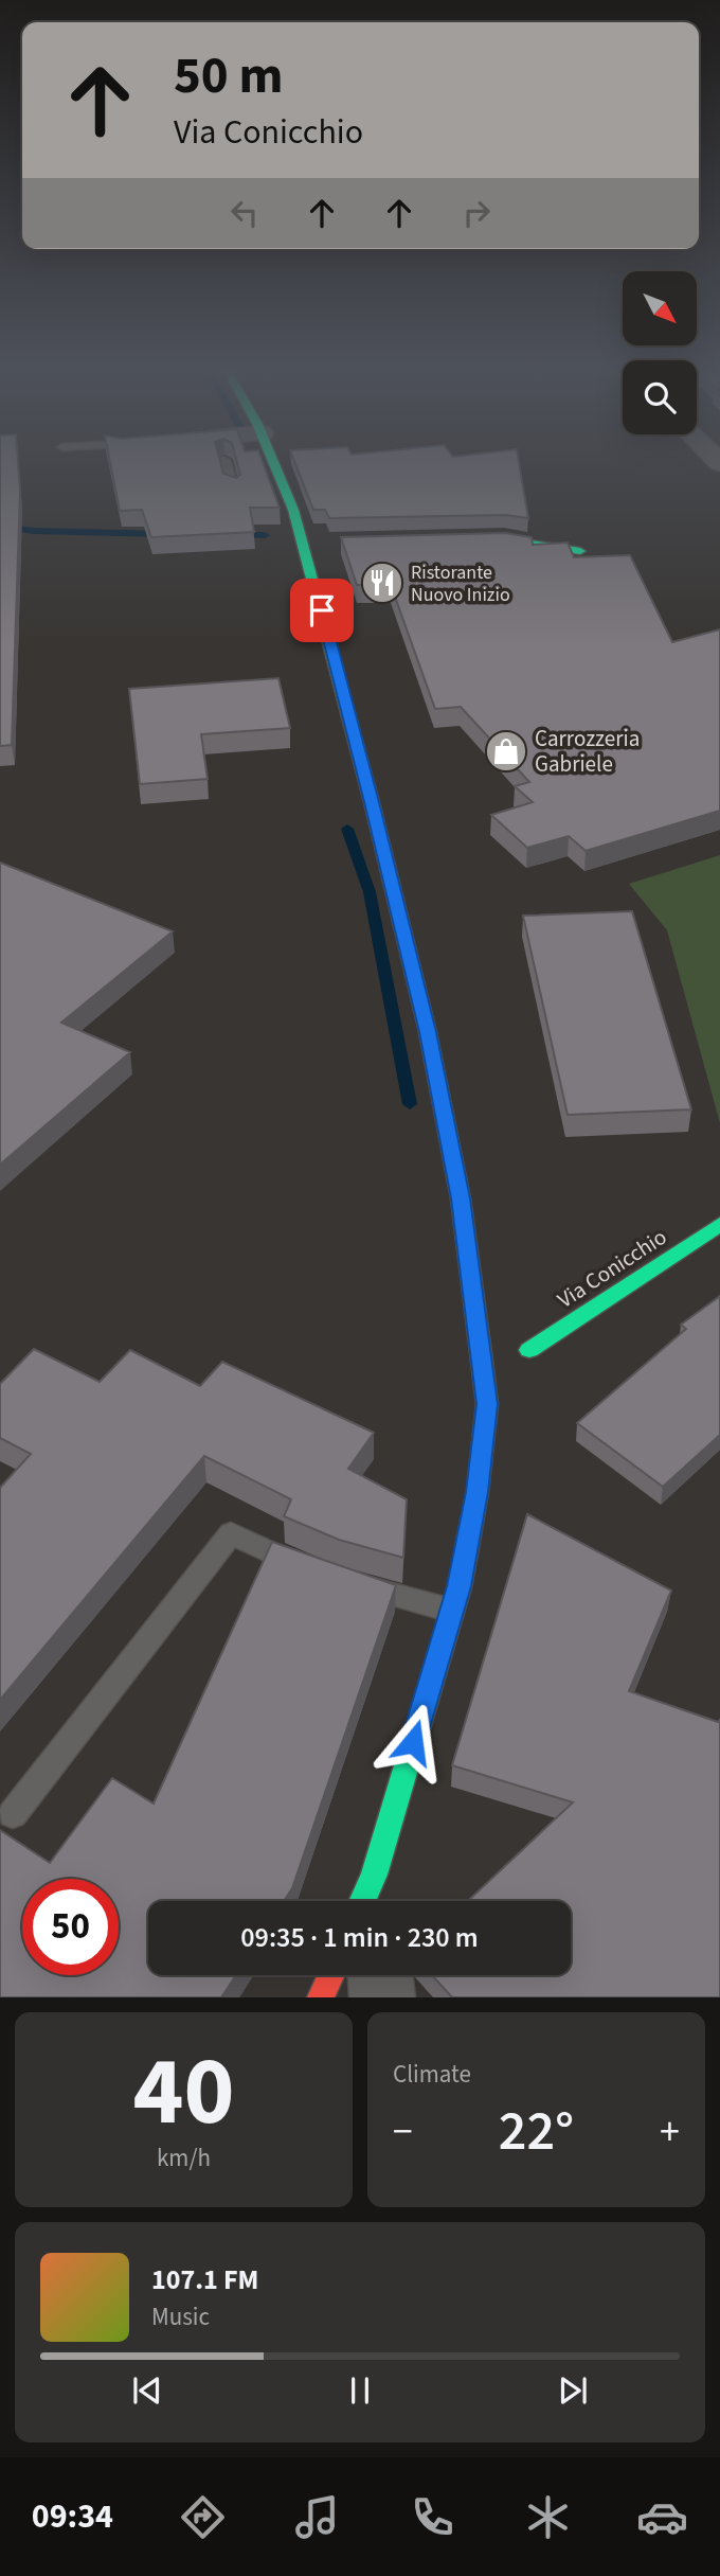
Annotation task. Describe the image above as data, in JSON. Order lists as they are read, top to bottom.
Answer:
{
  "streets": {
    "main road": ["Via Conicchio"]
  },
  "places": {
    "restaurant": ["Ristorante Nuovo Inizio"],
    "shop": ["Carrozzeria Gabriele"]
  },
  "north": "bottom right",
  "page": {
    "turn": ["50 m", "Via Conicchio"],
    "limit": "50",
    "trip": "09:35 · 1 min · 230 m",
    "tile": [
      ["40", "km/h"],
      "Climate"
    ],
    "heat": ["−", "22°", "+"],
    "song": ["107.1 FM", "Music"],
    "tabs": "09:34"
  }
}
